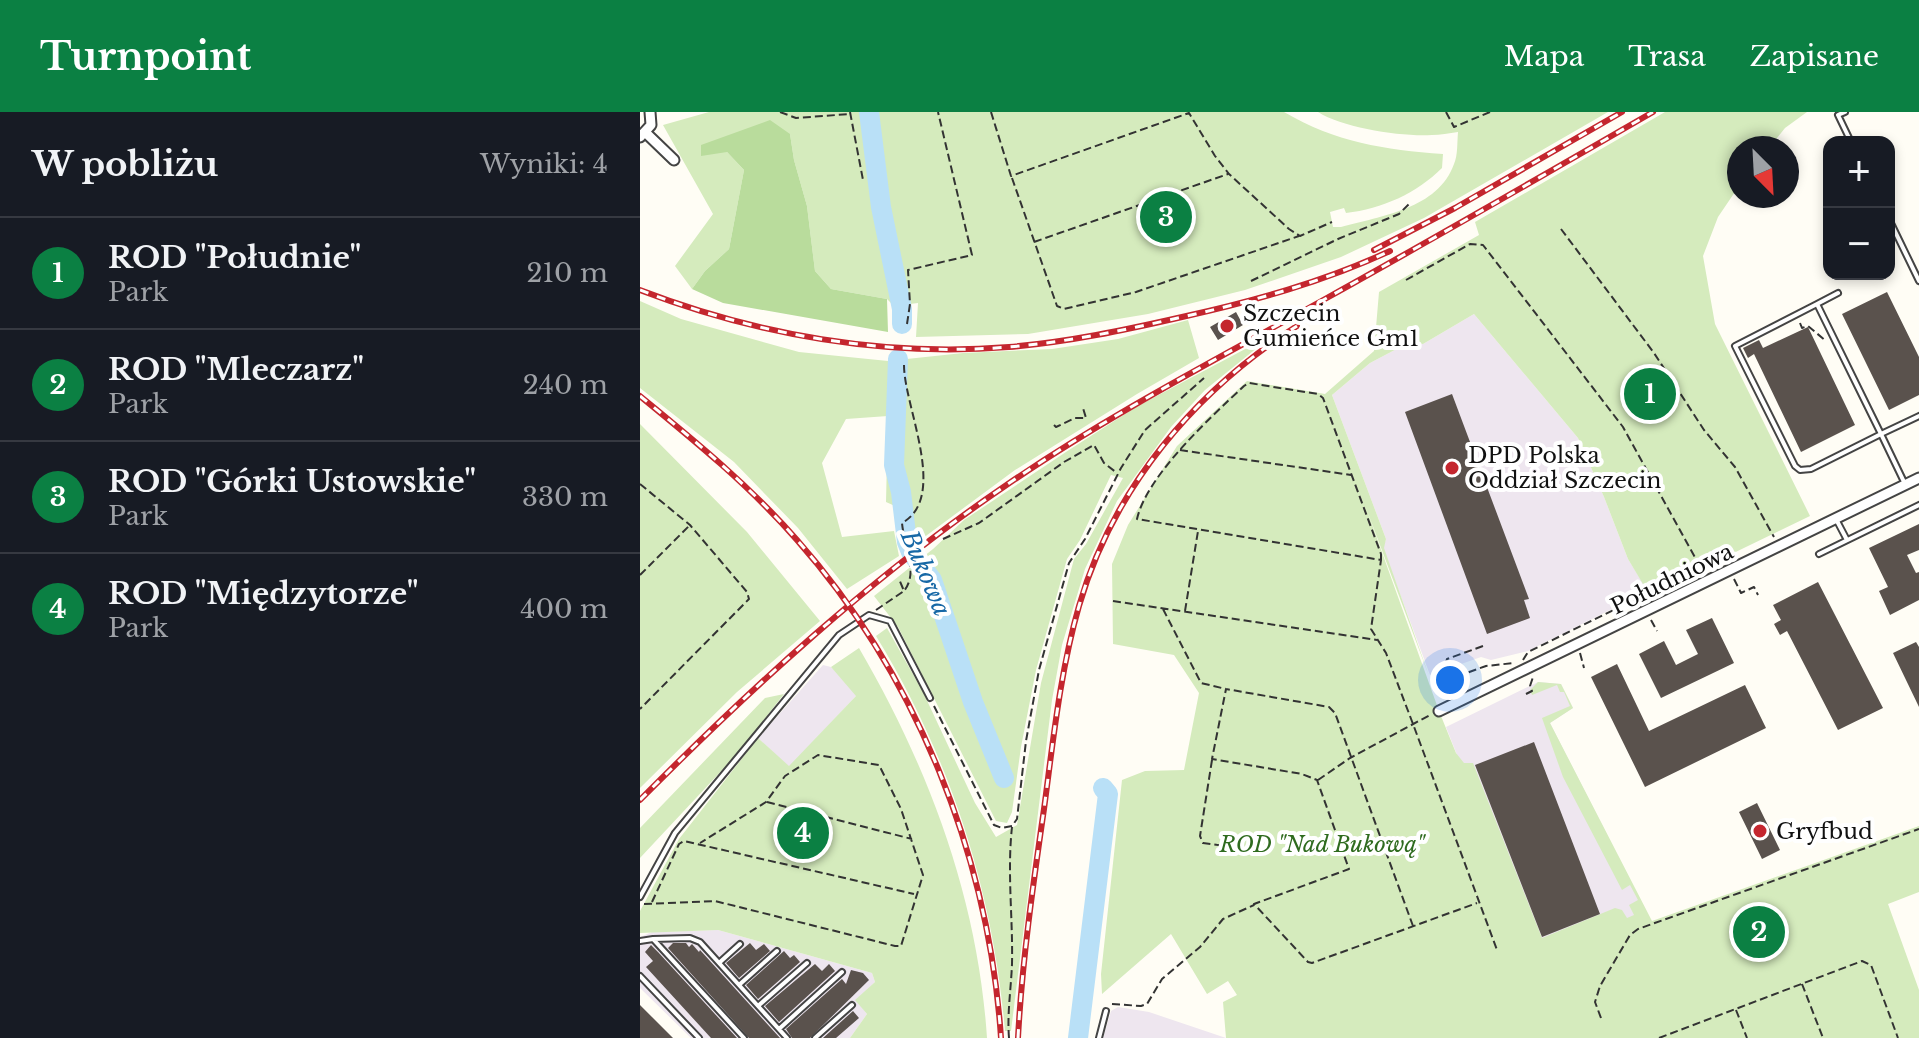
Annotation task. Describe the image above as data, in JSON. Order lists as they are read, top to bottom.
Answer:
{
  "streets": {
    "street": ["Południowa"]
  },
  "water": ["Bukowa"],
  "parks": ["ROD \"Nad Bukową\""],
  "places": ["Szczecin Gumieńce Gm1", "DPD Polska Oddział Szczecin", "Gryfbud"],
  "north": "bottom right",
  "page": {
    "header": "Turnpoint",
    "nav": ["Mapa", "Trasa", "Zapisane"],
    "heading": ["W pobliżu", "Wyniki: 4"],
    "map_buttons": ["+", "−"],
    "pins": [
      "3",
      "1",
      "4",
      "2"
    ],
    "list": [
      {
        "mark": "1",
        "name": "ROD \"Południe\"",
        "note": "Park",
        "value": "210 m"
      },
      {
        "mark": "2",
        "name": "ROD \"Mleczarz\"",
        "note": "Park",
        "value": "240 m"
      },
      {
        "mark": "3",
        "name": "ROD \"Górki Ustowskie\"",
        "note": "Park",
        "value": "330 m"
      },
      {
        "mark": "4",
        "name": "ROD \"Międzytorze\"",
        "note": "Park",
        "value": "400 m"
      }
    ]
  }
}
